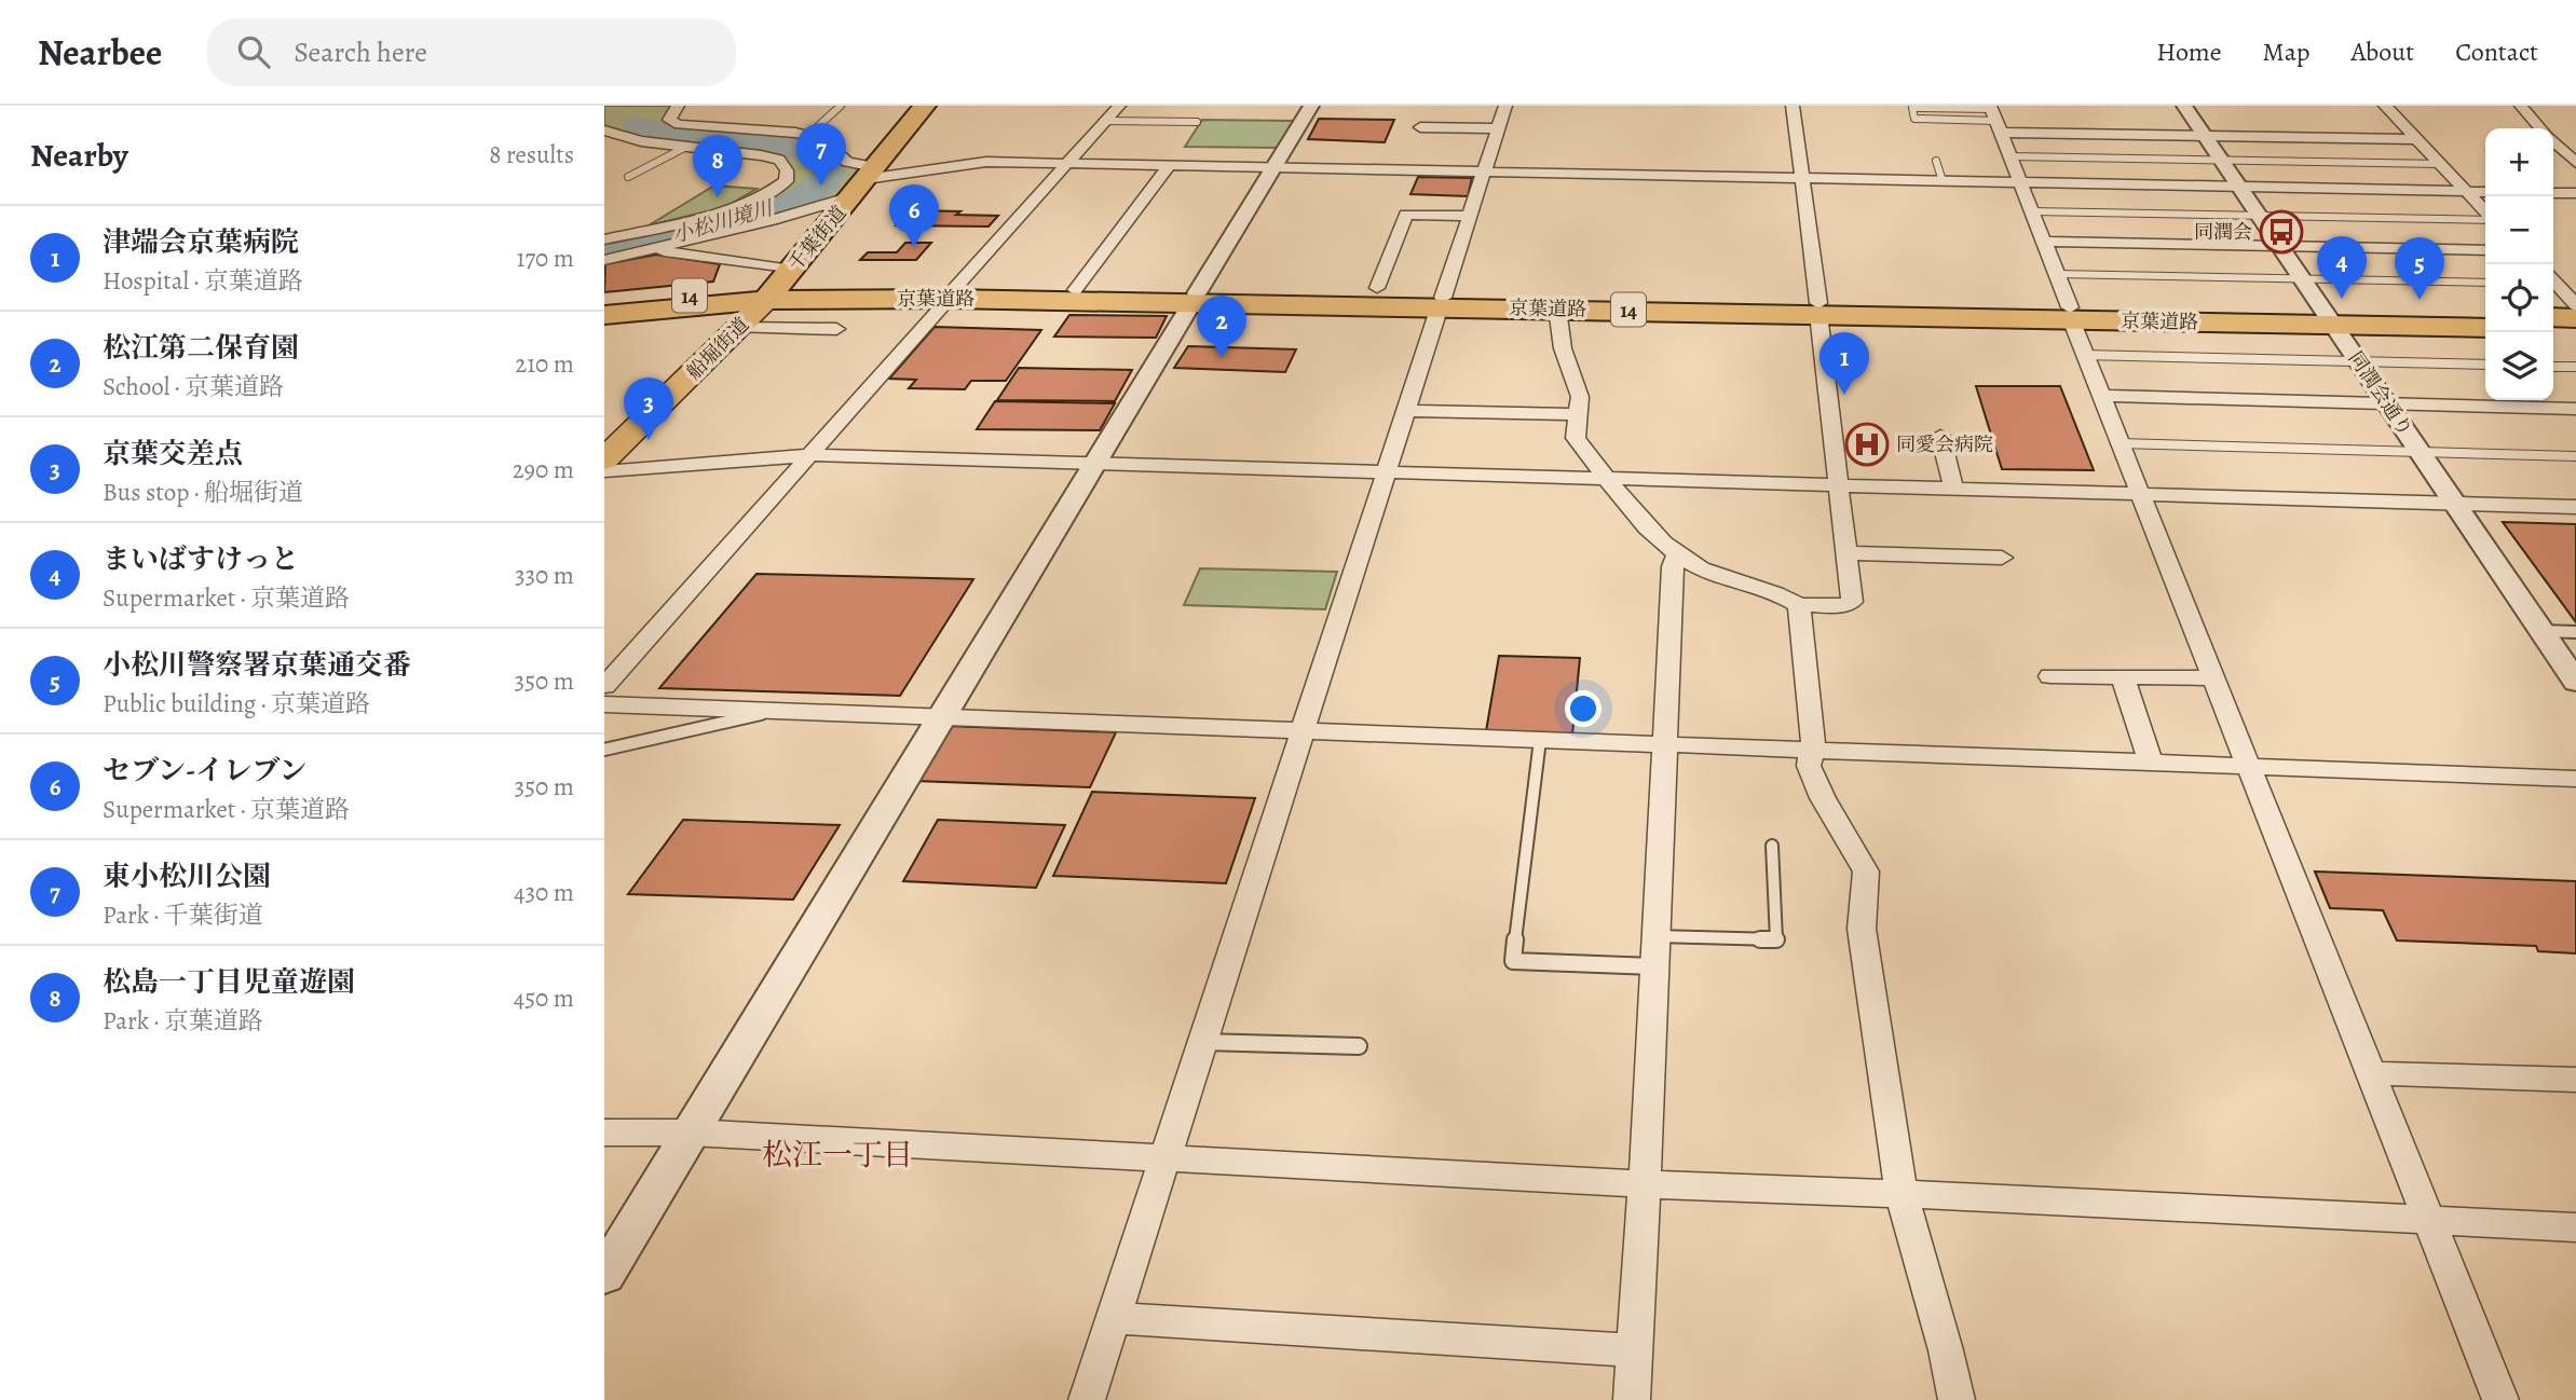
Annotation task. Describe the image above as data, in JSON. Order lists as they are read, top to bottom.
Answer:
{
  "streets": {
    "highway": ["千葉街道", "14", "京葉道路"],
    "main road": ["船堀街道"],
    "street": ["同潤会通り"]
  },
  "crossings": [
    ["千葉街道", "京葉道路"],
    ["千葉街道", "船堀街道"],
    ["京葉道路", "船堀街道"],
    ["京葉道路", "同潤会通り"]
  ],
  "districts": ["松江一丁目"],
  "water": ["小松川境川"],
  "places": {
    "bus stop": ["同潤会"],
    "hospital": ["同愛会病院"]
  },
  "page": {
    "header": "Nearbee",
    "search": "Search here",
    "nav": [
      "Home",
      "Map",
      "About",
      "Contact"
    ],
    "heading": ["Nearby", "8 results"],
    "pins": [
      "7",
      "8",
      "6",
      "4",
      "5",
      "2",
      "1",
      "3"
    ],
    "map_buttons": ["+", "−"],
    "list": [
      {
        "mark": "1",
        "name": "津端会京葉病院",
        "note": "Hospital · 京葉道路",
        "value": "170 m"
      },
      {
        "mark": "2",
        "name": "松江第二保育園",
        "note": "School · 京葉道路",
        "value": "210 m"
      },
      {
        "mark": "3",
        "name": "京葉交差点",
        "note": "Bus stop · 船堀街道",
        "value": "290 m"
      },
      {
        "mark": "4",
        "name": "まいばすけっと",
        "note": "Supermarket · 京葉道路",
        "value": "330 m"
      },
      {
        "mark": "5",
        "name": "小松川警察署京葉通交番",
        "note": "Public building · 京葉道路",
        "value": "350 m"
      },
      {
        "mark": "6",
        "name": "セブン-イレブン",
        "note": "Supermarket · 京葉道路",
        "value": "350 m"
      },
      {
        "mark": "7",
        "name": "東小松川公園",
        "note": "Park · 千葉街道",
        "value": "430 m"
      },
      {
        "mark": "8",
        "name": "松島一丁目児童遊園",
        "note": "Park · 京葉道路",
        "value": "450 m"
      }
    ]
  }
}
